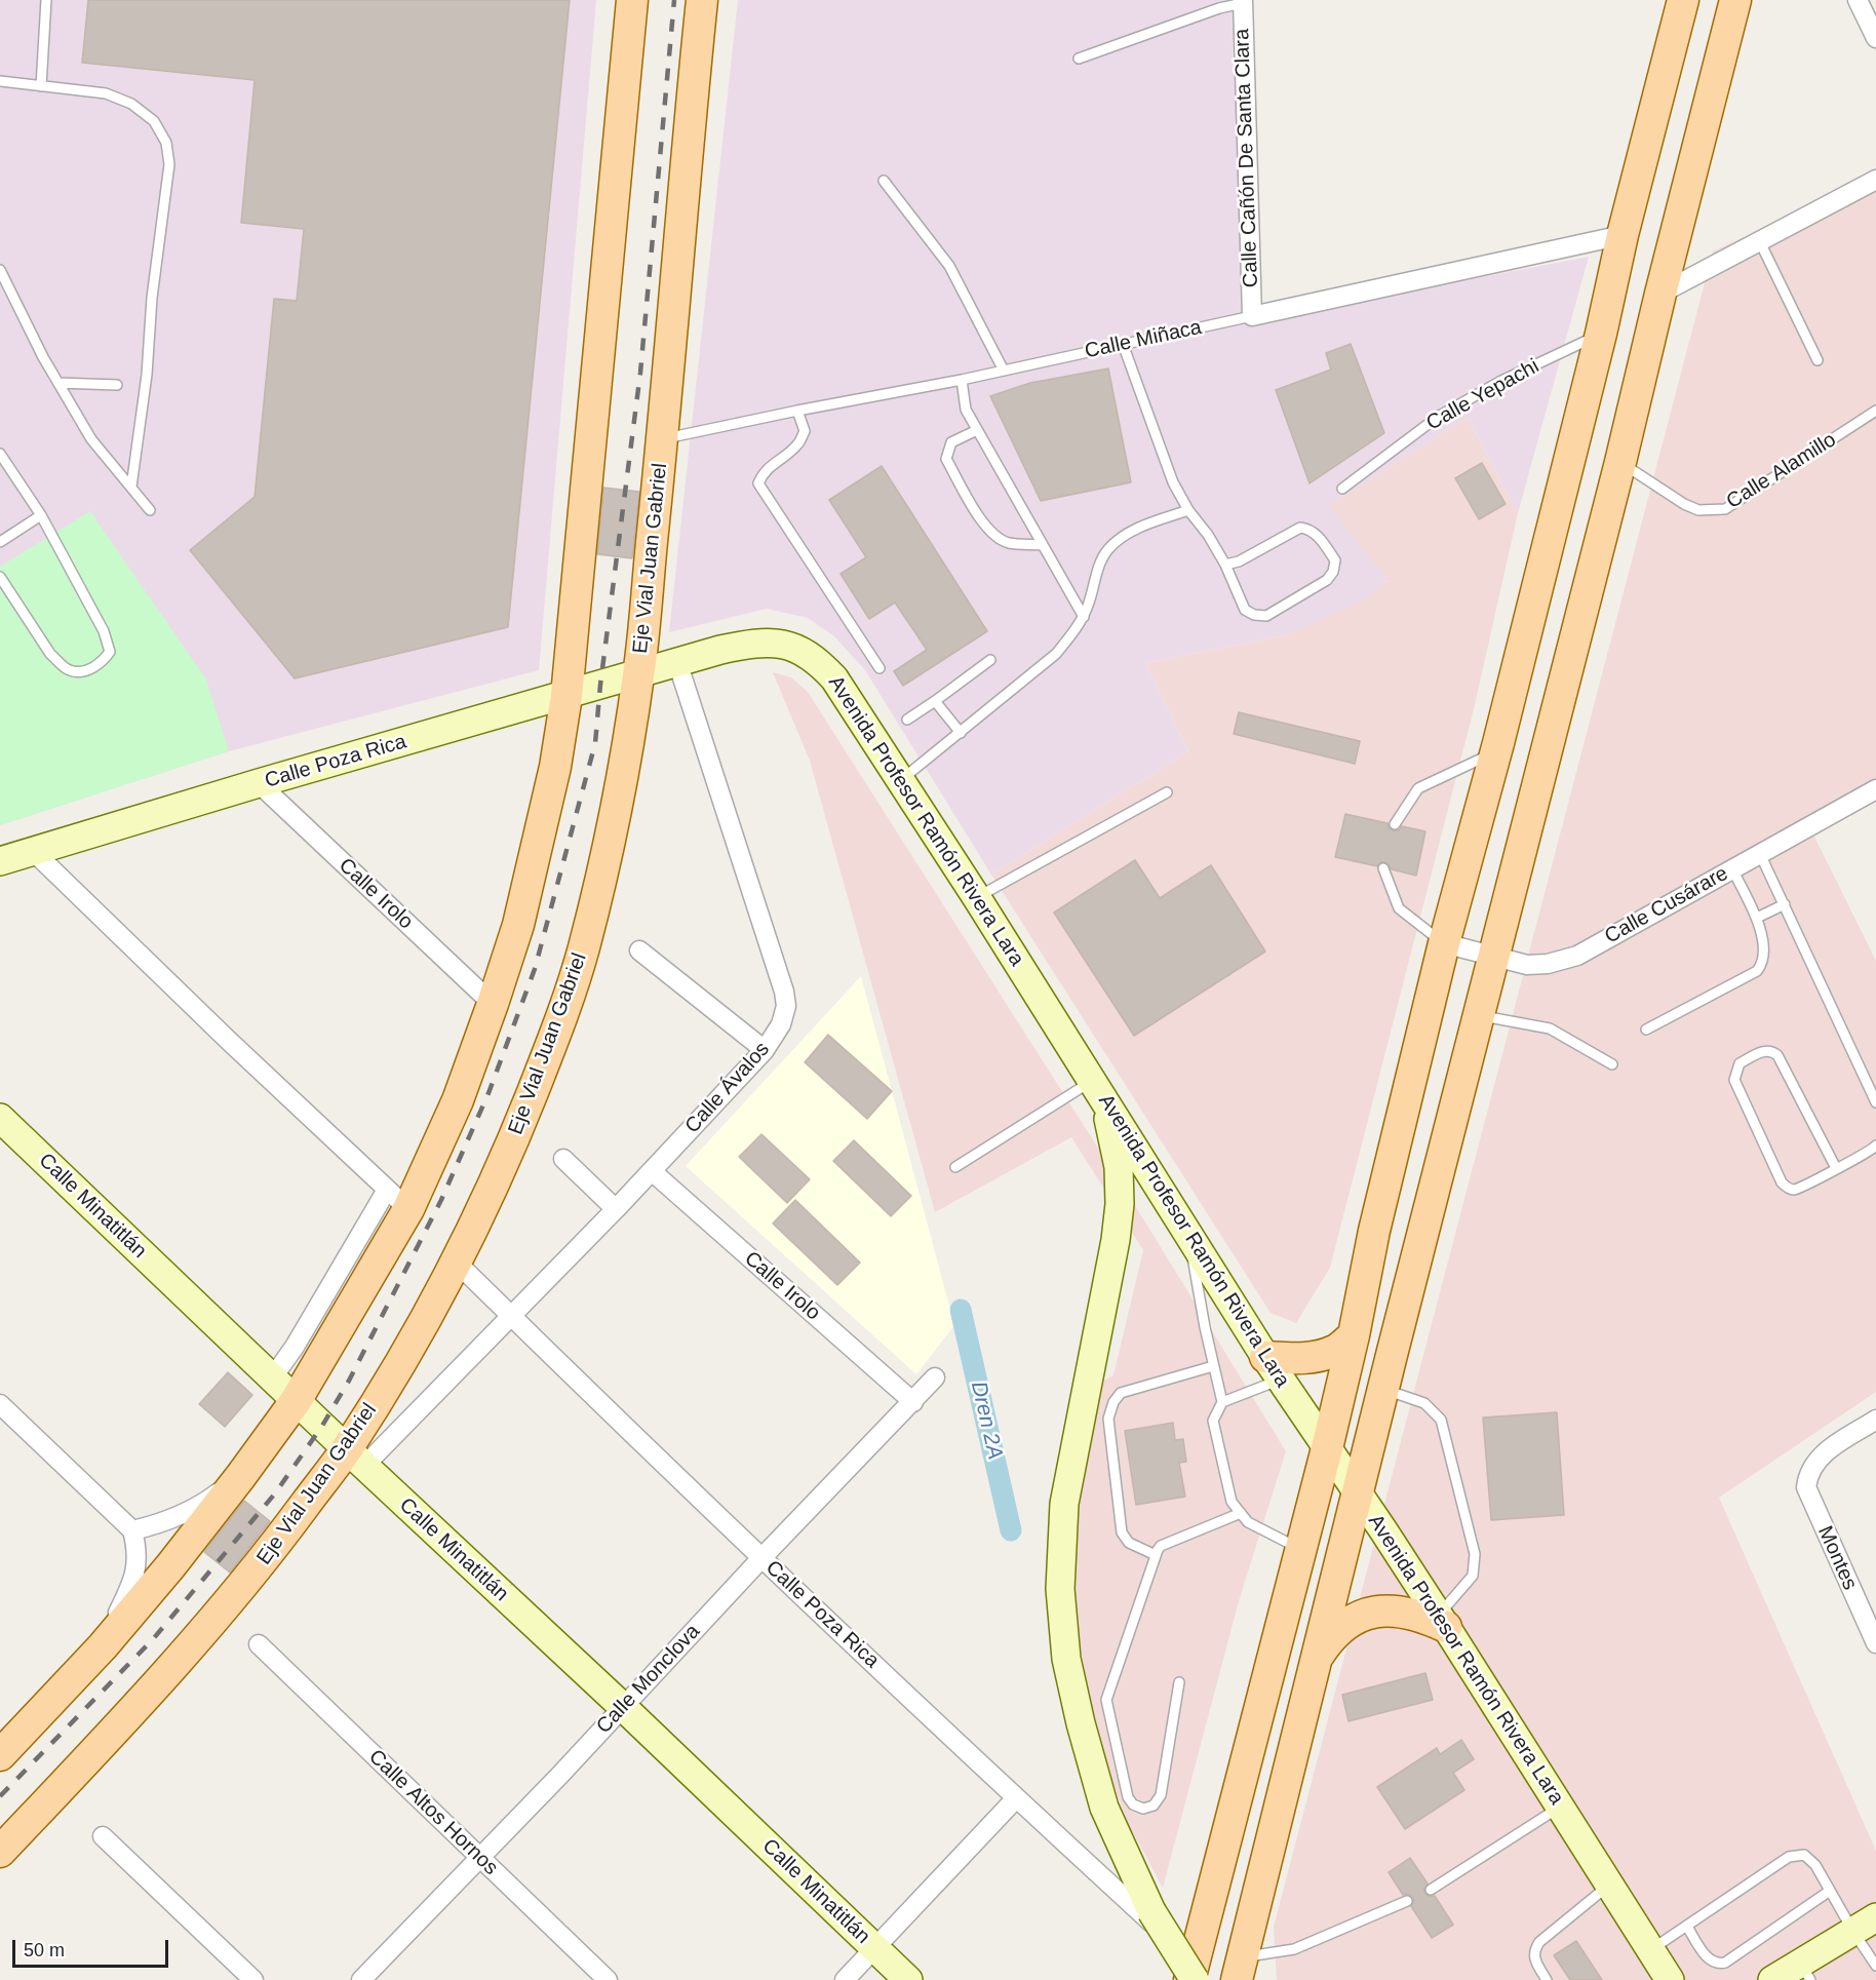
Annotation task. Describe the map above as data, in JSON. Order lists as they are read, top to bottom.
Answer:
{
  "streets": {
    "main road": [
      "Eje Vial Juan Gabriel",
      "Calle Poza Rica",
      "Avenida Profesor Ramón Rivera Lara",
      "Calle Minatitlán"
    ],
    "street": [
      "Calle Cañón De Santa Clara",
      "Calle Miñaca",
      "Calle Irolo",
      "Calle Cusárare",
      "Calle Ávalos",
      "Montes",
      "Calle Monclova",
      "Calle Altos Hornos"
    ],
    "lane": ["Calle Yepachi", "Calle Alamillo"]
  },
  "crossings": [
    ["Calle Cañón De Santa Clara", "Calle Miñaca"],
    ["Calle Miñaca", "Eje Vial Juan Gabriel"],
    ["Eje Vial Juan Gabriel", "Calle Poza Rica"],
    ["Eje Vial Juan Gabriel", "Avenida Profesor Ramón Rivera Lara"],
    ["Eje Vial Juan Gabriel", "Calle Ávalos"],
    ["Eje Vial Juan Gabriel", "Calle Minatitlán"],
    ["Calle Poza Rica", "Avenida Profesor Ramón Rivera Lara"],
    ["Calle Poza Rica", "Calle Irolo"],
    ["Calle Poza Rica", "Calle Ávalos"],
    ["Calle Poza Rica", "Calle Monclova"],
    ["Avenida Profesor Ramón Rivera Lara", "Calle Ávalos"],
    ["Calle Irolo", "Calle Ávalos"],
    ["Calle Irolo", "Calle Monclova"],
    ["Calle Ávalos", "Calle Minatitlán"],
    ["Calle Minatitlán", "Calle Monclova"],
    ["Calle Monclova", "Calle Altos Hornos"]
  ],
  "water": ["Dren 2A"],
  "scale_bar": "50 m"
}
